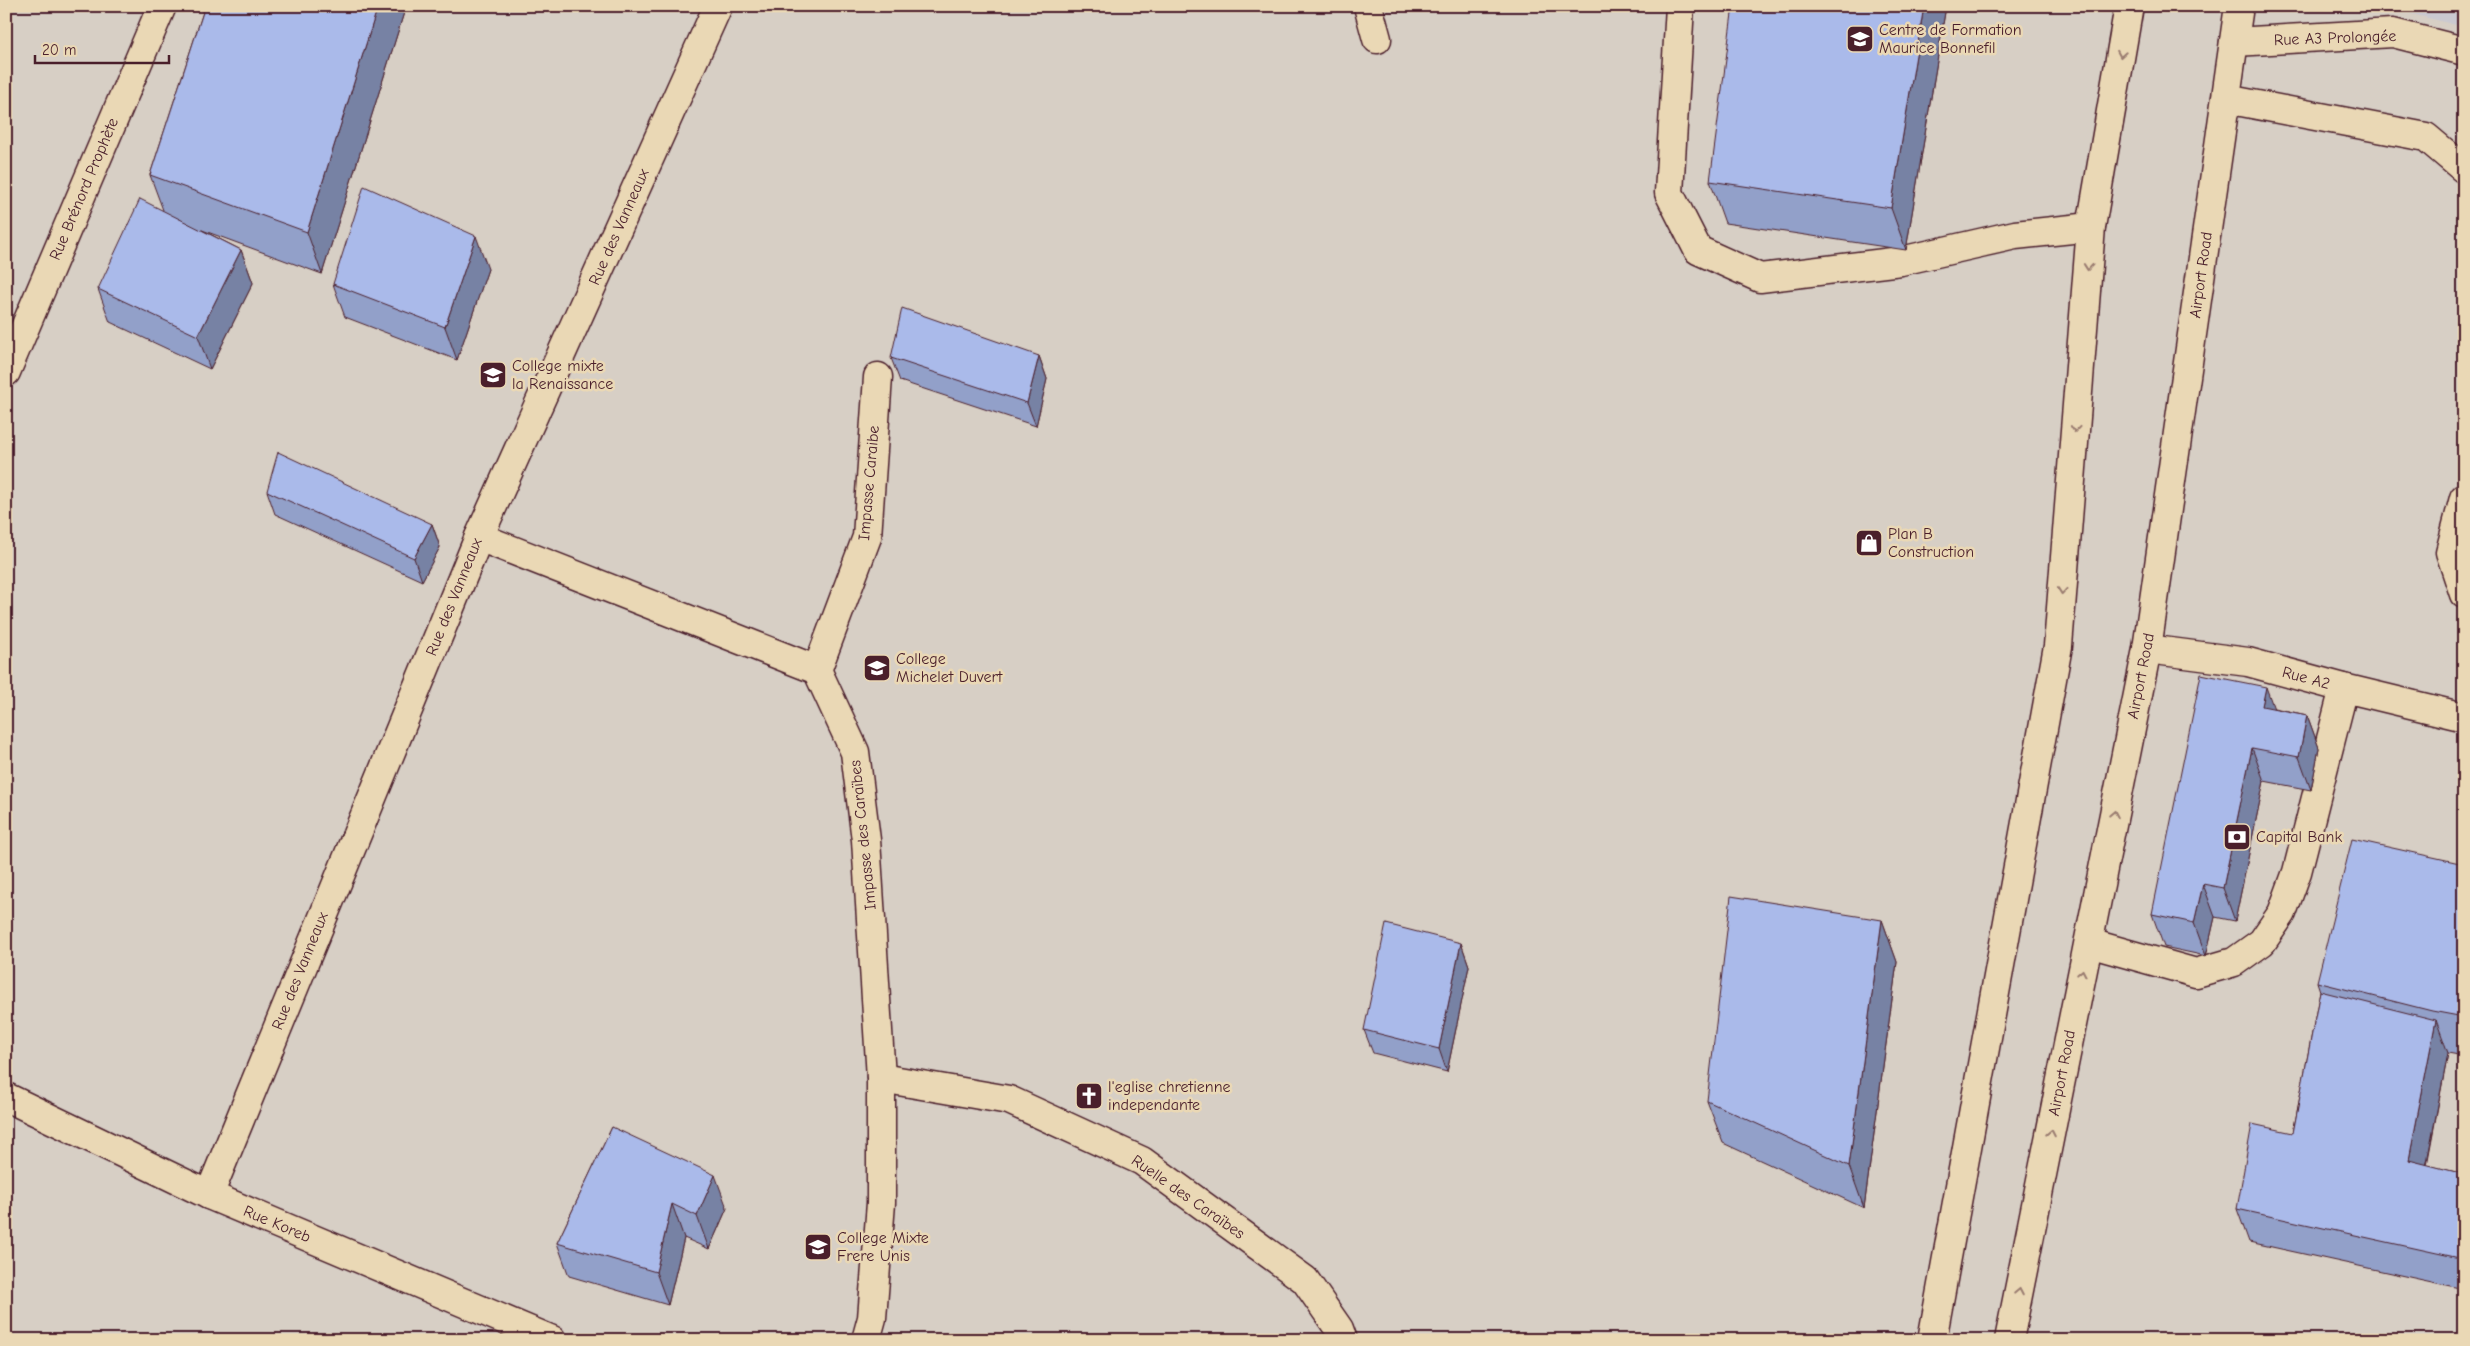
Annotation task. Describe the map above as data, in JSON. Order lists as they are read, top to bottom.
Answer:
{
  "streets": {
    "street": [
      "Rue A3 Prolongée",
      "Rue Brénord Prophète",
      "Rue des Vanneaux",
      "Airport Road",
      "Impasse Caraibe",
      "Rue A2",
      "Impasse des Caraïbes",
      "Ruelle des Caraïbes",
      "Rue Koreb"
    ]
  },
  "crossings": [
    ["Rue A3 Prolongée", "Airport Road"],
    ["Rue des Vanneaux", "Rue Koreb"],
    ["Airport Road", "Rue A2"],
    ["Impasse Caraibe", "Impasse des Caraïbes"],
    ["Impasse des Caraïbes", "Ruelle des Caraïbes"]
  ],
  "places": {
    "school or university": [
      "Centre de Formation Maurice Bonnefil",
      "College mixte la Renaissance",
      "College Michelet Duvert",
      "College Mixte Frere Unis"
    ],
    "shop": ["Plan B Construction"],
    "bank": ["Capital Bank"],
    "church": ["l'eglise chretienne independante"]
  },
  "scale_bar": "20 m"
}
